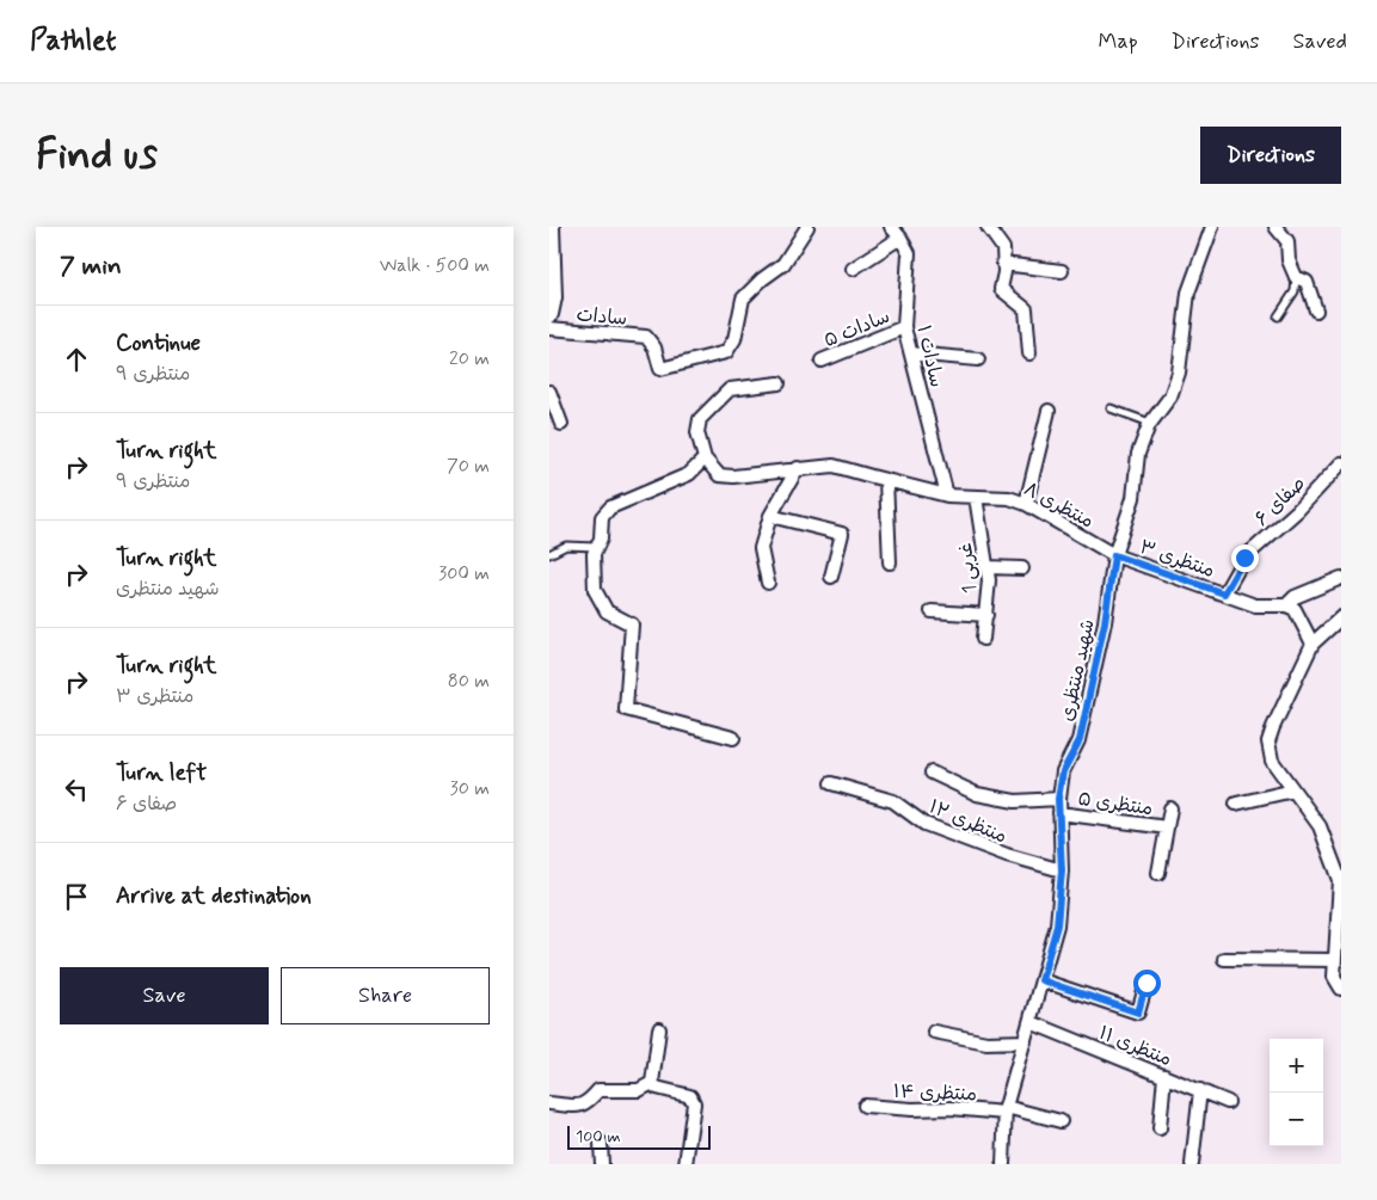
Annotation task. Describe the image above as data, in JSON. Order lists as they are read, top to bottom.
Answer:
{
  "streets": {
    "street": [
      "سادات",
      "سادات ۵",
      "سادات ۱",
      "صفای ۶",
      "منتظری ۸",
      "منتظری ۳",
      "غربی 1",
      "شهید منتظری",
      "منتظری ۵",
      "منتظری ۱۲",
      "منتظری ۱۱",
      "منتظری ۱۴"
    ]
  },
  "crossings": [
    ["سادات ۵", "سادات ۱"],
    ["سادات ۱", "منتظری ۸"],
    ["صفای ۶", "منتظری ۳"],
    ["منتظری ۸", "منتظری ۳"],
    ["منتظری ۸", "غربی 1"],
    ["منتظری ۸", "شهید منتظری"],
    ["منتظری ۳", "شهید منتظری"],
    ["شهید منتظری", "منتظری ۵"],
    ["شهید منتظری", "منتظری ۱۲"],
    ["شهید منتظری", "منتظری ۱۱"],
    ["شهید منتظری", "منتظری ۱۴"]
  ],
  "scale_bar": "100 m",
  "page": {
    "header": "Pathlet",
    "nav": ["Map", "Directions", "Saved"],
    "buttons": [
      "Directions",
      ["Save", "Share"]
    ],
    "title": "Find us",
    "heading": ["7 min", "Walk · 500 m"],
    "list": [
      ["Continue", "منتظری ۹", "20 m"],
      ["Turn right", "منتظری ۹", "70 m"],
      ["Turn right", "شهید منتظری", "300 m"],
      ["Turn right", "منتظری ۳", "80 m"],
      ["Turn left", "صفای ۶", "30 m"],
      "Arrive at destination"
    ],
    "map_buttons": ["+", "−"],
    "scale": "100 m"
  }
}
